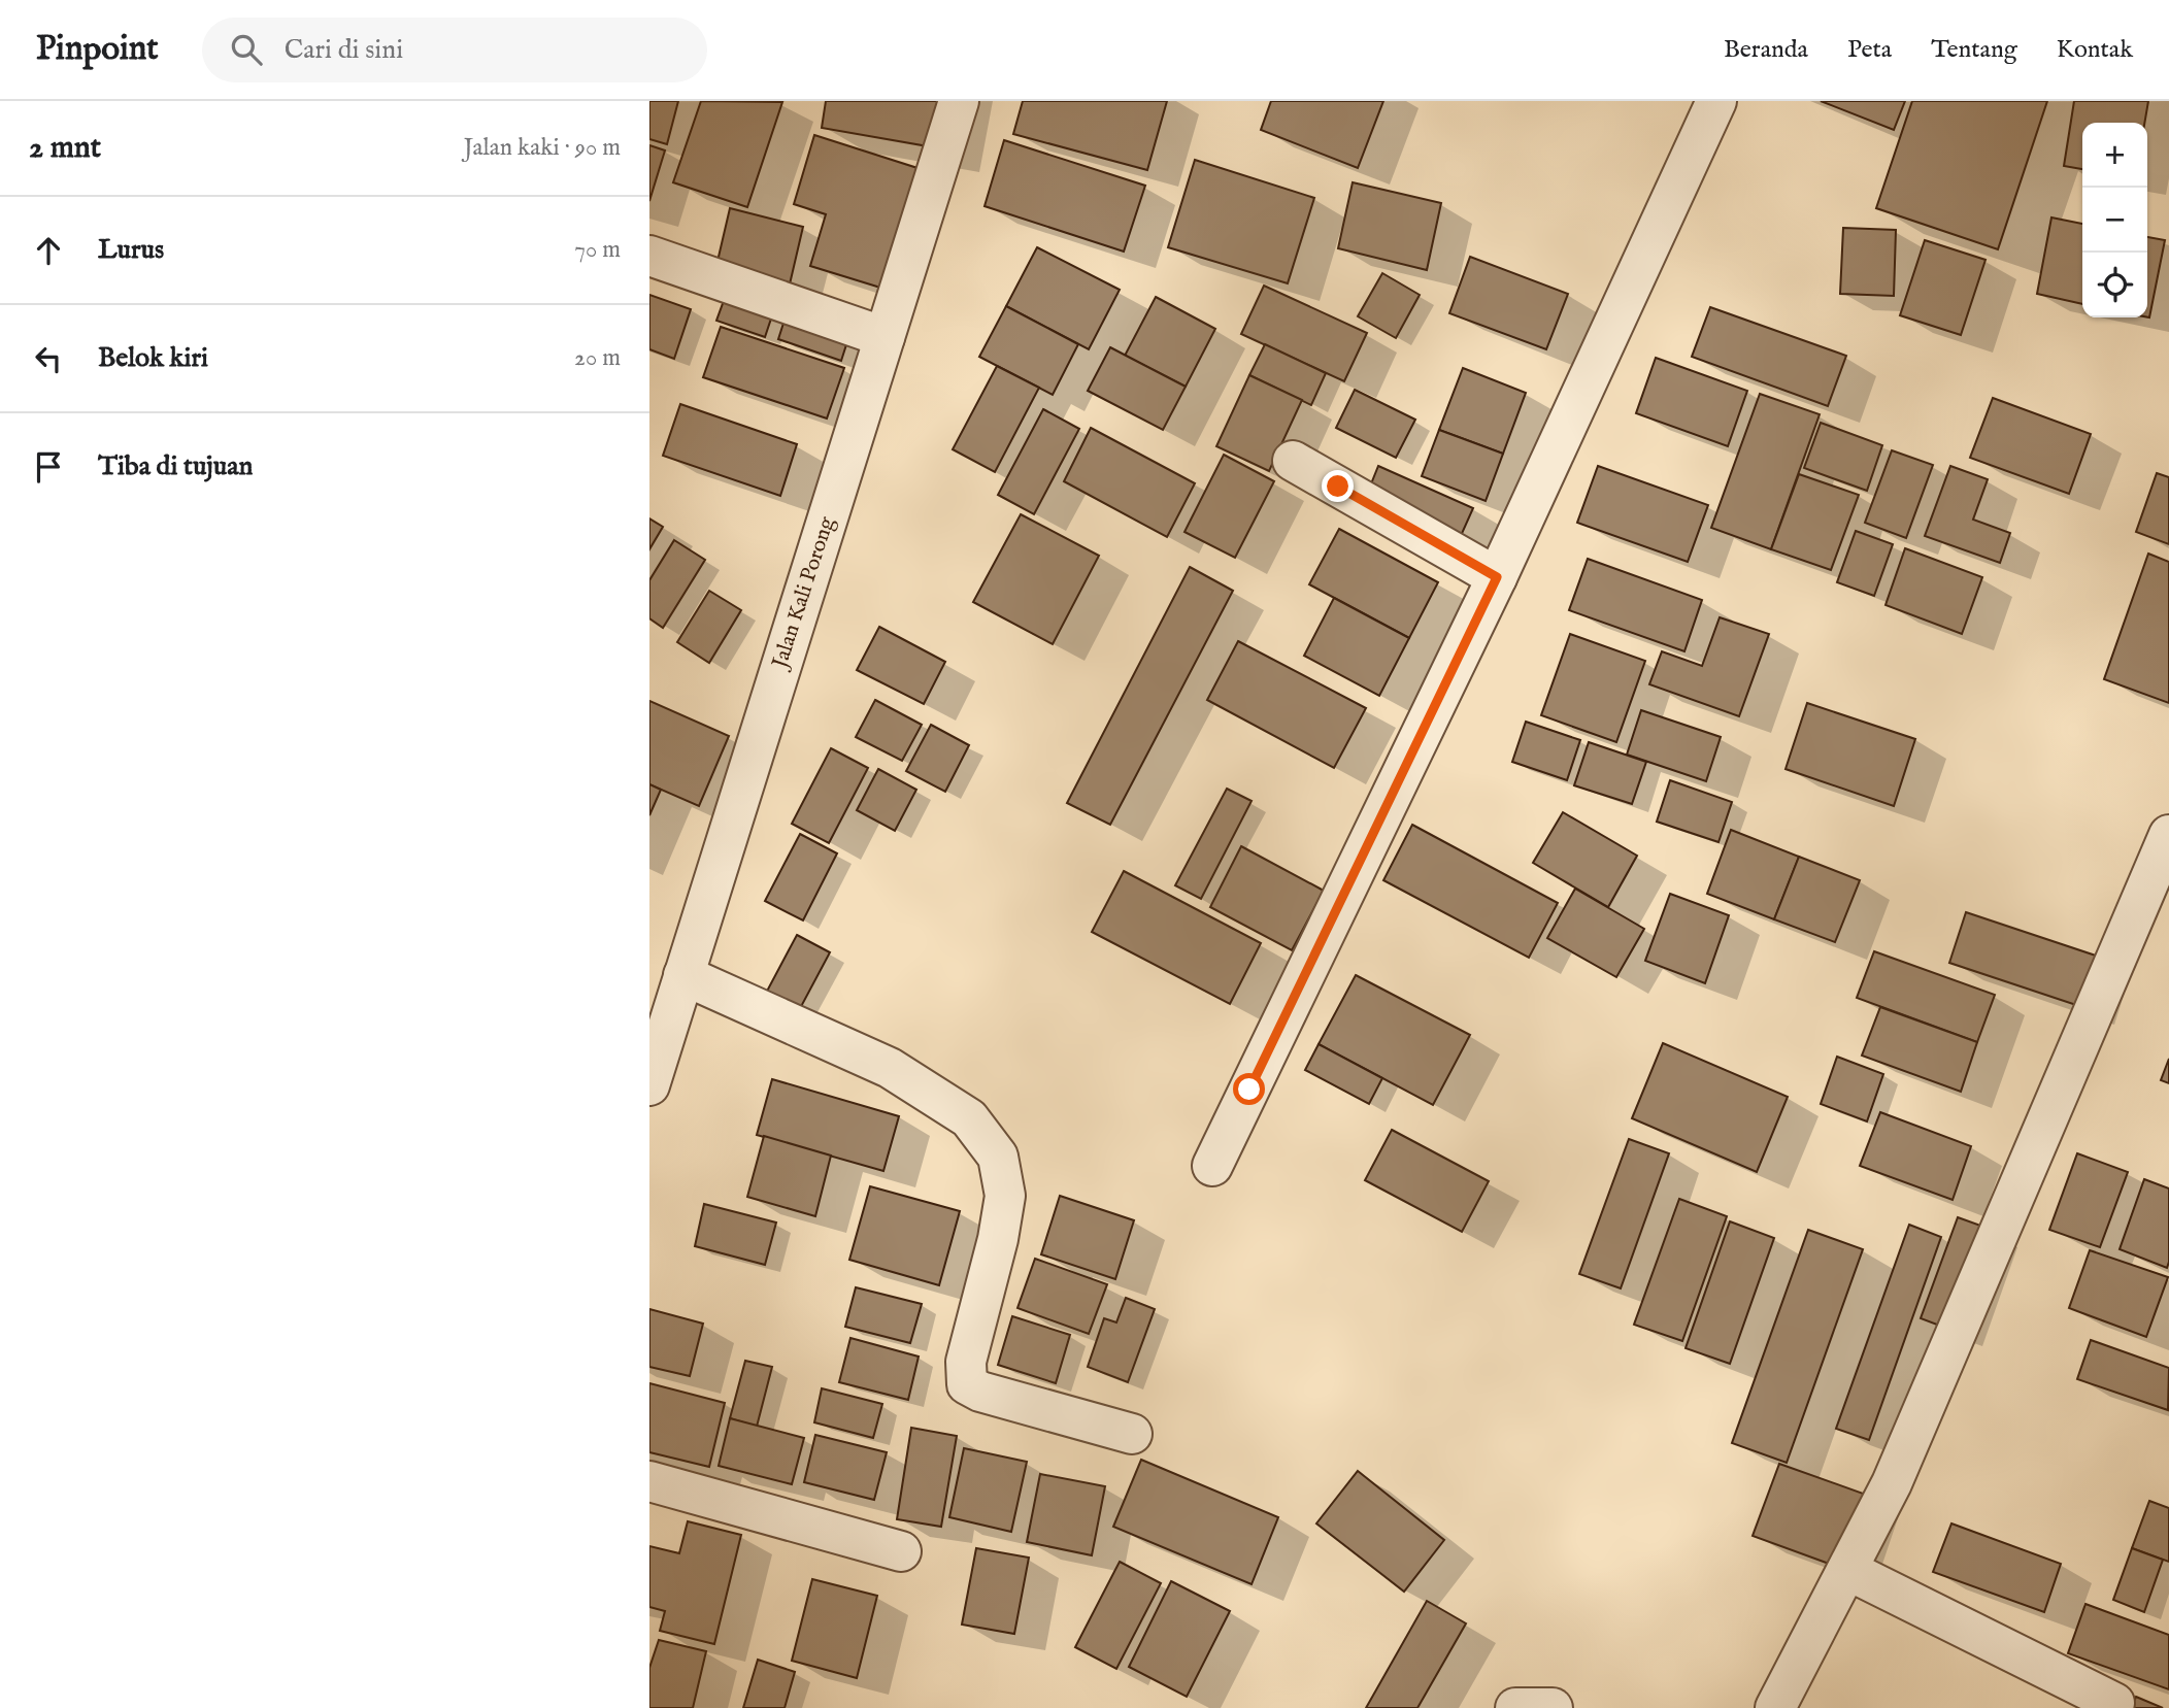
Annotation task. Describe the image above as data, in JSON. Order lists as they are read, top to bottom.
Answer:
{
  "streets": {
    "street": ["Jalan Kali Porong"]
  },
  "page": {
    "header": "Pinpoint",
    "search": "Cari di sini",
    "nav": [
      "Beranda",
      "Peta",
      "Tentang",
      "Kontak"
    ],
    "heading": ["2 mnt", "Jalan kaki · 90 m"],
    "map_buttons": ["+", "−"],
    "list": [
      ["Lurus", "70 m"],
      ["Belok kiri", "20 m"],
      "Tiba di tujuan"
    ]
  }
}
